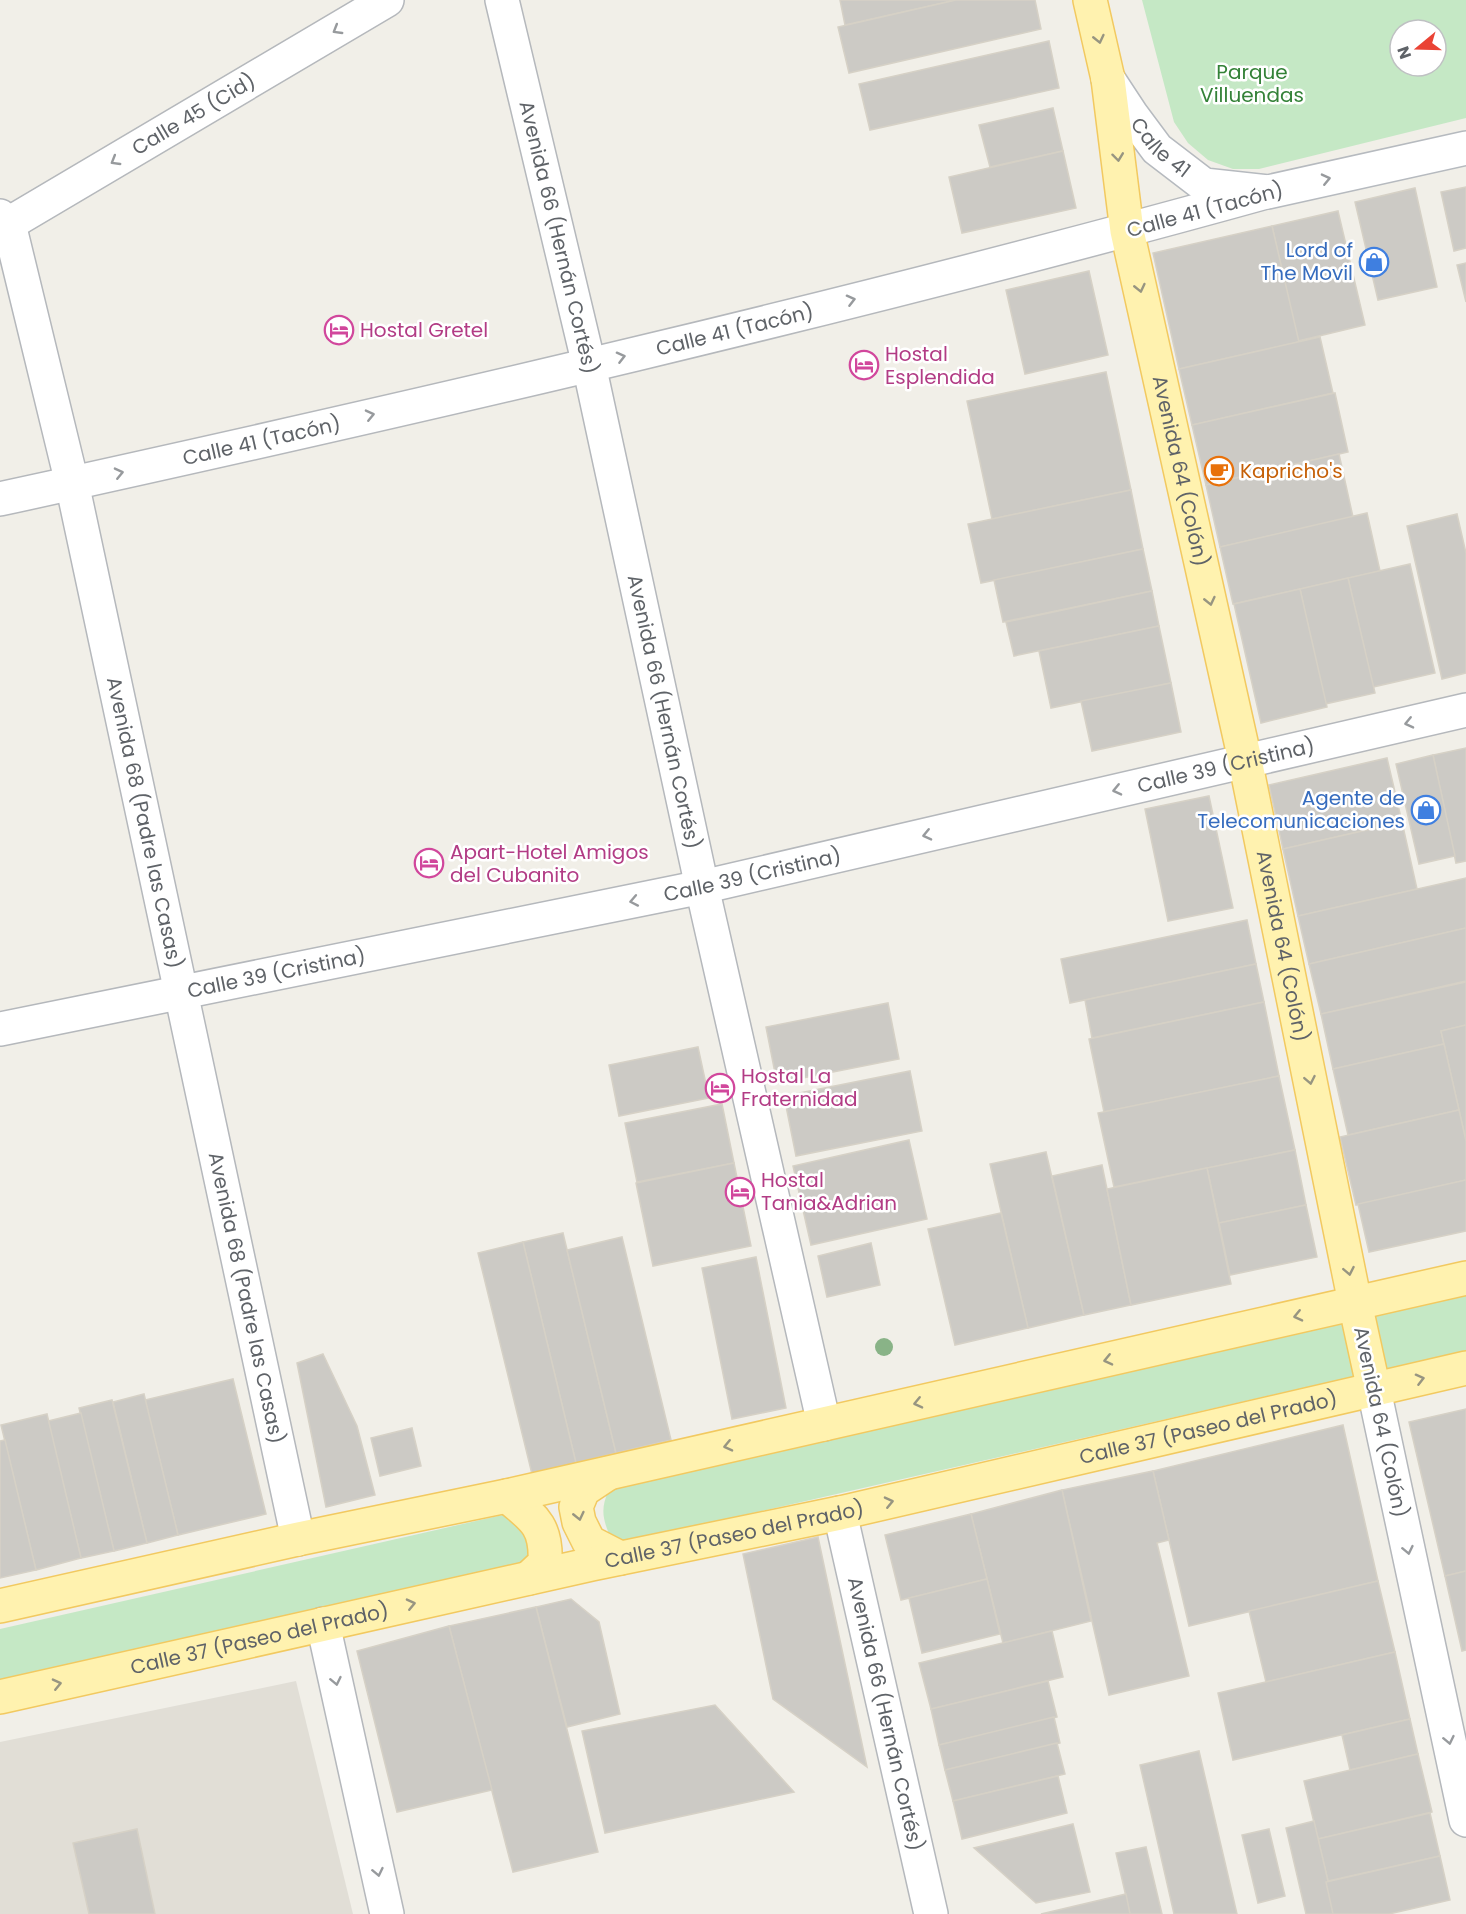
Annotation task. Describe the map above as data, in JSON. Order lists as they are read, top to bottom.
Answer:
{
  "streets": {
    "main road": ["Avenida 64 (Colón)", "Calle 37 (Paseo del Prado)"],
    "street": [
      "Calle 45 (Cid)",
      "Calle 41",
      "Calle 41 (Tacón)",
      "Avenida 66 (Hernán Cortés)",
      "Calle 39 (Cristina)",
      "Avenida 68 (Padre las Casas)"
    ]
  },
  "crossings": [
    ["Calle 45 (Cid)", "Avenida 68 (Padre las Casas)"],
    ["Calle 41", "Calle 41 (Tacón)"],
    ["Calle 41", "Avenida 64 (Colón)"],
    ["Calle 41 (Tacón)", "Avenida 66 (Hernán Cortés)"],
    ["Calle 41 (Tacón)", "Avenida 64 (Colón)"],
    ["Calle 41 (Tacón)", "Avenida 68 (Padre las Casas)"],
    ["Avenida 66 (Hernán Cortés)", "Calle 39 (Cristina)"],
    ["Avenida 66 (Hernán Cortés)", "Calle 37 (Paseo del Prado)"],
    ["Avenida 64 (Colón)", "Calle 39 (Cristina)"],
    ["Avenida 64 (Colón)", "Calle 37 (Paseo del Prado)"],
    ["Calle 39 (Cristina)", "Avenida 68 (Padre las Casas)"]
  ],
  "one_way": [
    "Calle 45 (Cid)",
    "Calle 41 (Tacón)",
    "Avenida 64 (Colón)",
    "Calle 39 (Cristina)"
  ],
  "parks": ["Parque Villuendas"],
  "places": {
    "shop": ["Lord of The Movil", "Agente de Telecomunicaciones"],
    "hotel": [
      "Hostal Gretel",
      "Hostal Esplendida",
      "Apart-Hotel Amigos del Cubanito",
      "Hostal La Fraternidad",
      "Hostal Tania&Adrian"
    ],
    "cafe": ["Kapricho's"]
  },
  "north": "left"
}
